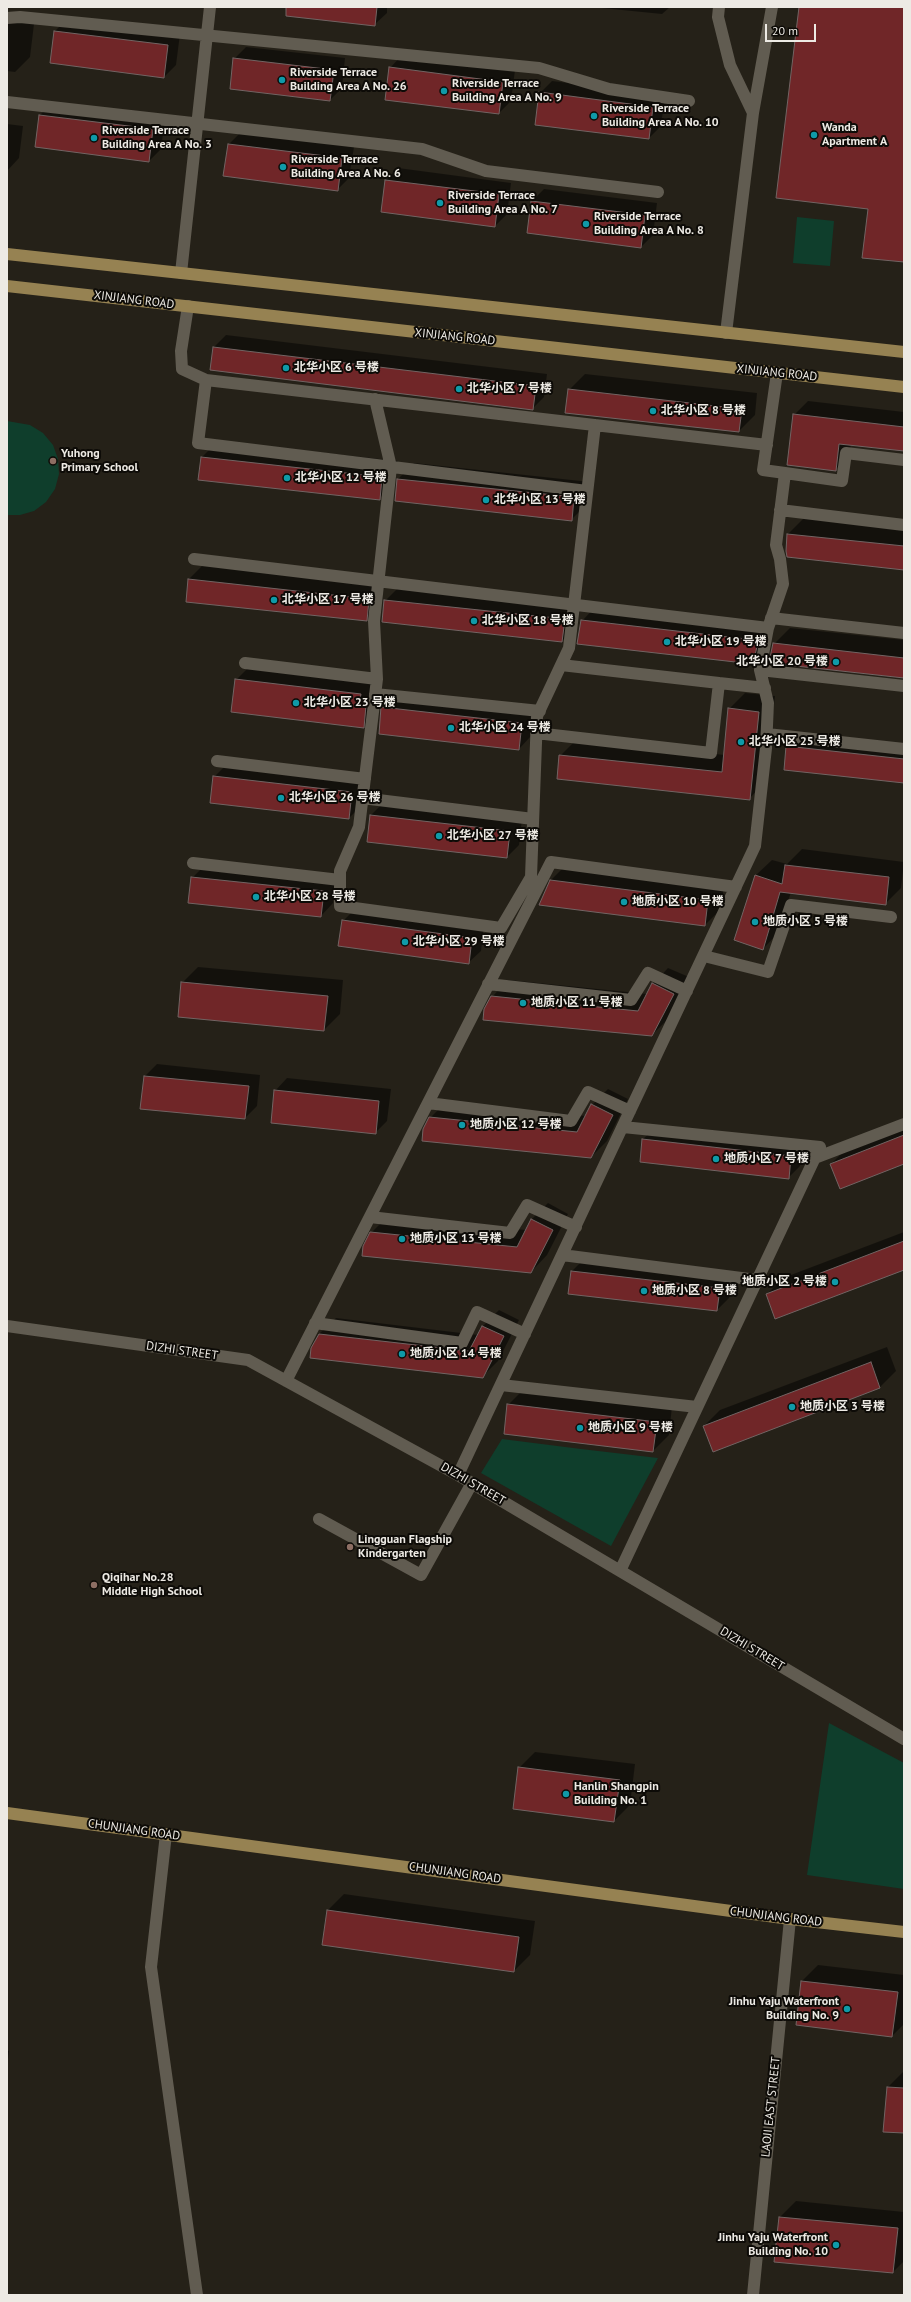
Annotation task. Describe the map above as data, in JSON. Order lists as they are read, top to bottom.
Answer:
{
  "streets": {
    "main road": ["XINJIANG ROAD", "CHUNJIANG ROAD"],
    "street": ["DIZHI STREET", "LAOJI EAST STREET"]
  },
  "crossings": [
    ["CHUNJIANG ROAD", "LAOJI EAST STREET"]
  ],
  "places": [
    "Riverside Terrace Building Area A No. 26",
    "Riverside Terrace Building Area A No. 9",
    "Riverside Terrace Building Area A No. 10",
    "Wanda Apartment A",
    "Riverside Terrace Building Area A No. 3",
    "Riverside Terrace Building Area A No. 6",
    "Riverside Terrace Building Area A No. 7",
    "Riverside Terrace Building Area A No. 8",
    "北华小区 6 号楼",
    "北华小区 7 号楼",
    "北华小区 8 号楼",
    "Yuhong Primary School",
    "北华小区 12 号楼",
    "北华小区 13 号楼",
    "北华小区 17 号楼",
    "北华小区 18 号楼",
    "北华小区 19 号楼",
    "北华小区 20 号楼",
    "北华小区 23 号楼",
    "北华小区 24 号楼",
    "北华小区 25 号楼",
    "北华小区 26 号楼",
    "北华小区 27 号楼",
    "北华小区 28 号楼",
    "地质小区 10 号楼",
    "地质小区 5 号楼",
    "北华小区 29 号楼",
    "地质小区 11 号楼",
    "地质小区 12 号楼",
    "地质小区 7 号楼",
    "地质小区 13 号楼",
    "地质小区 2 号楼",
    "地质小区 8 号楼",
    "地质小区 14 号楼",
    "地质小区 3 号楼",
    "地质小区 9 号楼",
    "Lingguan Flagship Kindergarten",
    "Qiqihar No.28 Middle High School",
    "Hanlin Shangpin Building No. 1",
    "Jinhu Yaju Waterfront Building No. 9",
    "Jinhu Yaju Waterfront Building No. 10"
  ],
  "scale_bar": "20 m"
}
